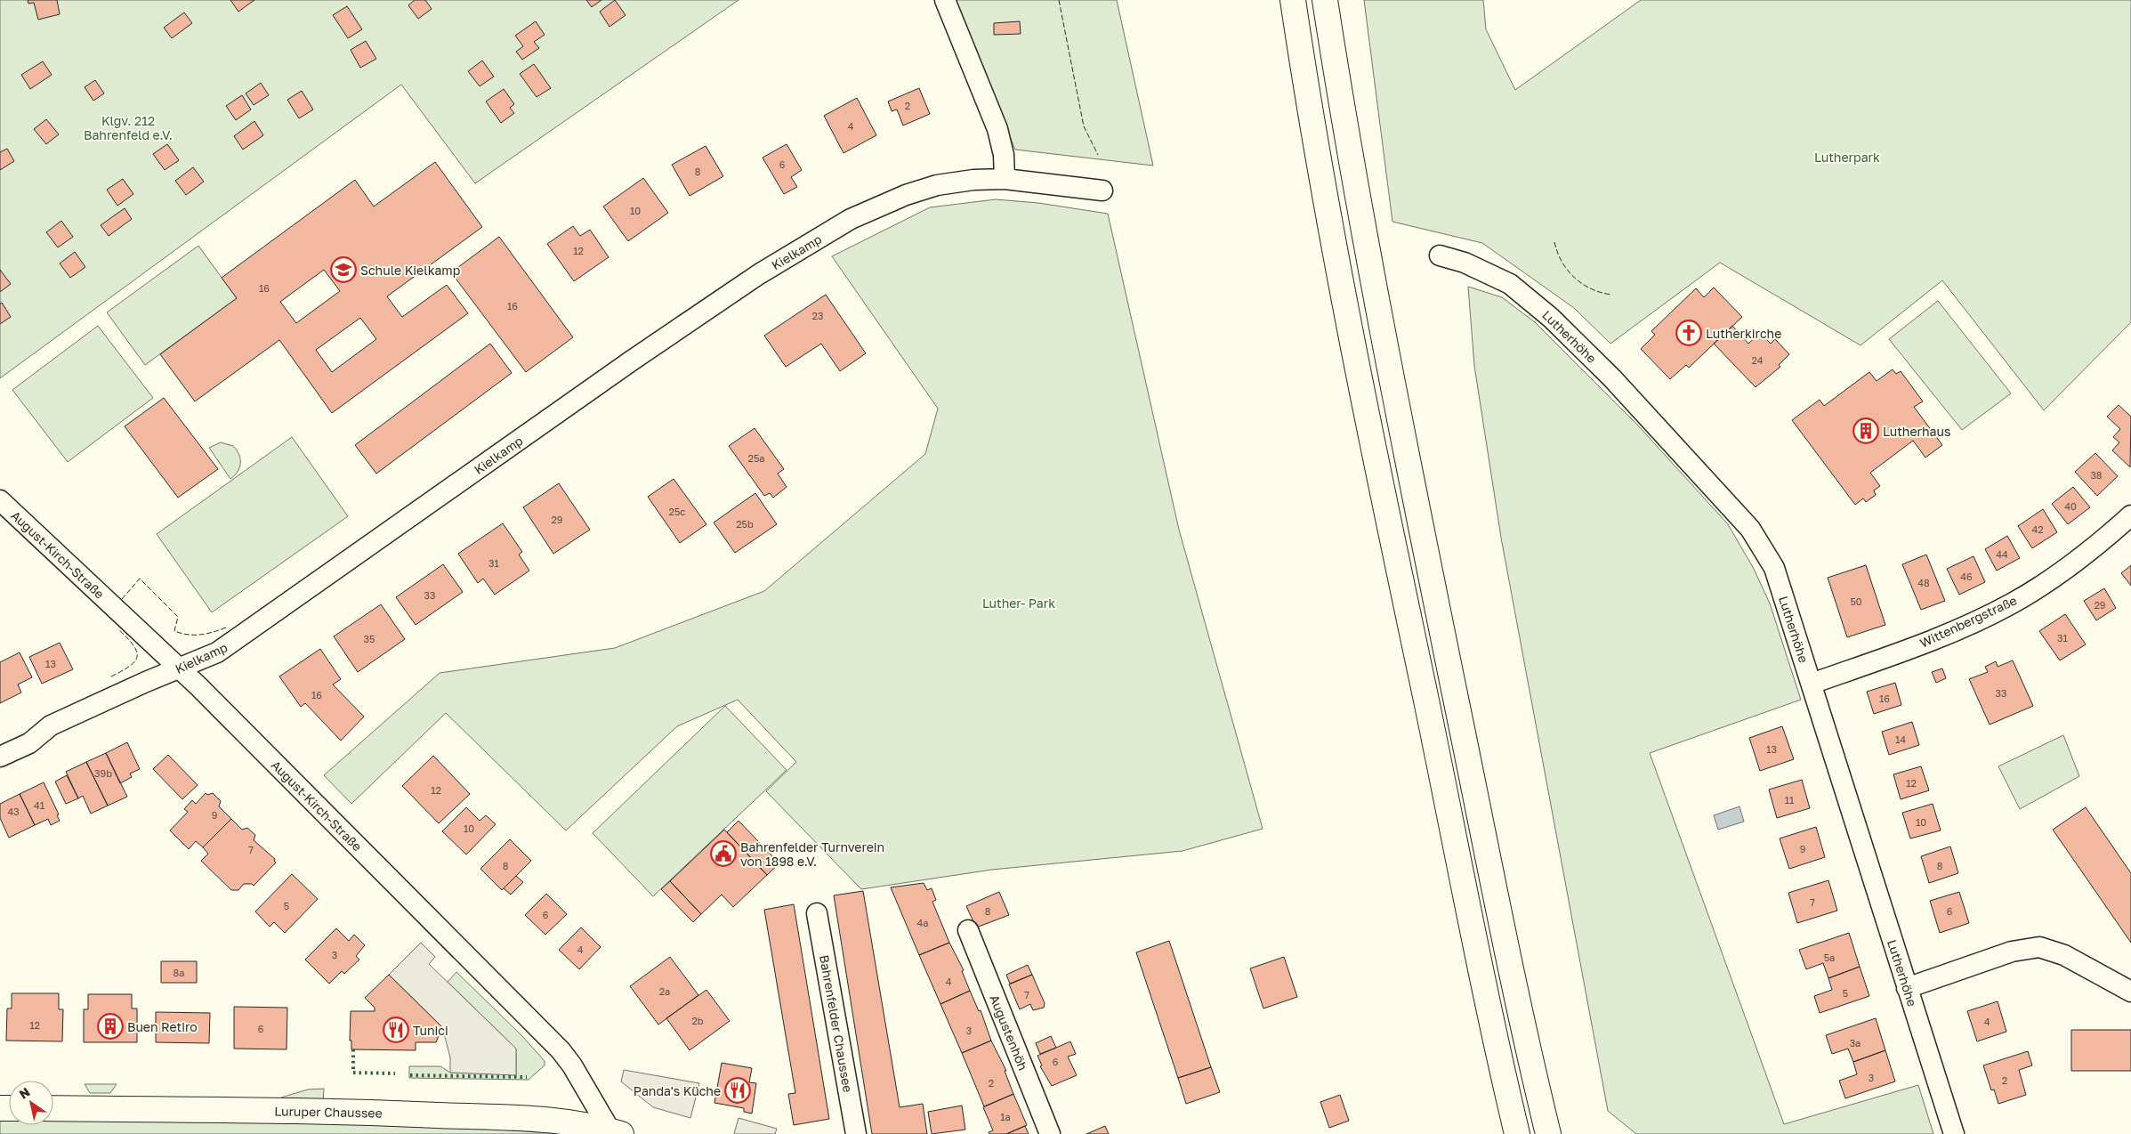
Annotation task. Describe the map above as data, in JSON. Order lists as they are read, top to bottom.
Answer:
{
  "streets": {
    "main road": ["Luruper Chaussee"],
    "street": [
      "Kielkamp",
      "Lutherhöhe",
      "August-Kirch-Straße",
      "Wittenbergstraße",
      "Bahrenfelder Chaussee",
      "Augustenhöh"
    ]
  },
  "crossings": [
    ["Kielkamp", "August-Kirch-Straße"],
    ["Lutherhöhe", "Wittenbergstraße"],
    ["August-Kirch-Straße", "Luruper Chaussee"]
  ],
  "parks": ["Klgv. 212 Bahrenfeld e.V.", "Lutherpark", "Luther- Park"],
  "places": {
    "school or university": ["Schule Kielkamp"],
    "church": ["Lutherkirche"],
    "building": ["Lutherhaus", "Buen Retiro"],
    "public building": ["Bahrenfelder Turnverein von 1898 e.V."],
    "restaurant": ["Tunici", "Panda's Küche"]
  },
  "house_numbers": [
    "2",
    "4",
    "6",
    "8",
    "10",
    "12",
    "16",
    "16",
    "23",
    "24",
    "25a",
    "38",
    "40",
    "25c",
    "29",
    "25b",
    "42",
    "44",
    "31",
    "46",
    "48",
    "33",
    "50",
    "29",
    "31",
    "35",
    "13",
    "33",
    "16",
    "16",
    "14",
    "13",
    "39b",
    "12",
    "12",
    "11",
    "41",
    "43",
    "9",
    "10",
    "10",
    "9",
    "7",
    "8",
    "8",
    "7",
    "5",
    "8",
    "6",
    "6",
    "4a",
    "4",
    "3",
    "5a",
    "8a",
    "4",
    "2a",
    "5",
    "7",
    "2b",
    "4",
    "12",
    "6",
    "3",
    "3a",
    "6",
    "3",
    "2",
    "2",
    "1a"
  ],
  "north": "top left"
}
